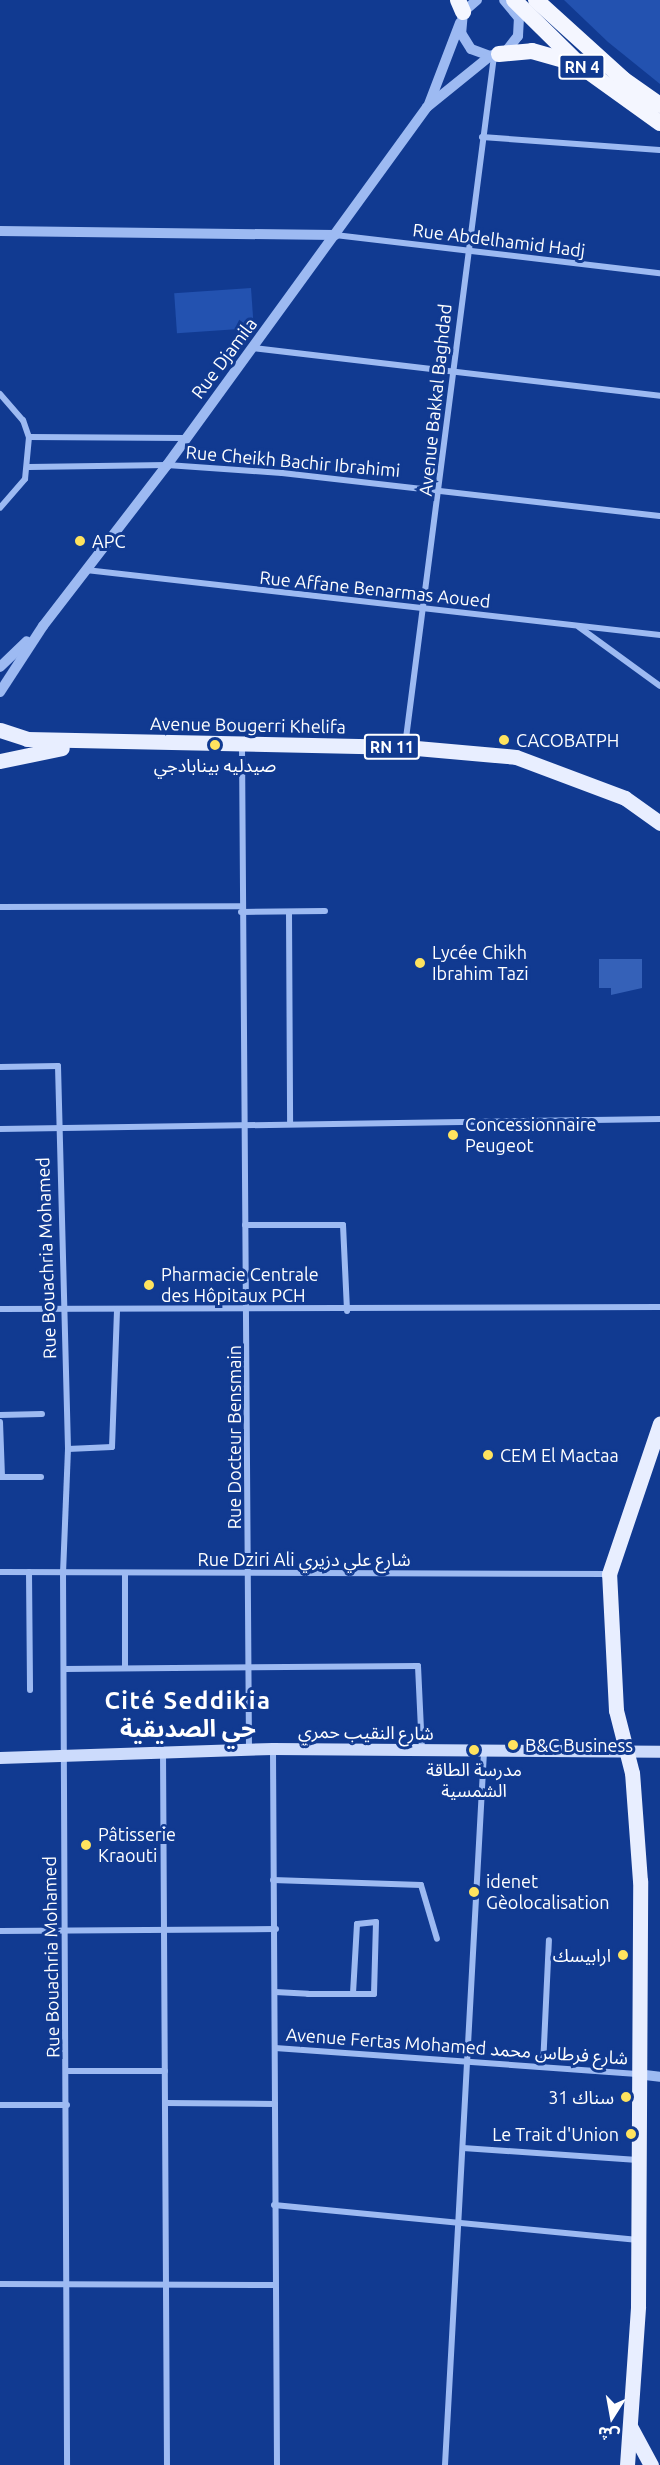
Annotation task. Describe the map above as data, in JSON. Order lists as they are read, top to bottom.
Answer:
{
  "streets": {
    "highway": ["RN 4"],
    "main road": ["Avenue Bougerri Khelifa", "RN 11", "شارع النقيب حمري"],
    "street": [
      "Rue Abdelhamid Hadj",
      "Rue Djamila",
      "Avenue Bakkal Baghdad",
      "Rue Cheikh Bachir Ibrahimi",
      "Rue Affane Benarmas Aoued",
      "Rue Bouachria Mohamed",
      "Rue Docteur Bensmain",
      "Rue Dziri Ali شارع علي دزيري",
      "Avenue Fertas Mohamed شارع فرطاس محمد"
    ]
  },
  "crossings": [
    ["Rue Abdelhamid Hadj", "Rue Djamila"],
    ["Rue Abdelhamid Hadj", "Avenue Bakkal Baghdad"],
    ["Rue Djamila", "Rue Cheikh Bachir Ibrahimi"],
    ["Rue Djamila", "Rue Affane Benarmas Aoued"],
    ["Avenue Bakkal Baghdad", "Rue Cheikh Bachir Ibrahimi"],
    ["Avenue Bakkal Baghdad", "Rue Affane Benarmas Aoued"],
    ["Avenue Bakkal Baghdad", "Avenue Bougerri Khelifa"],
    ["Avenue Bougerri Khelifa", "Rue Docteur Bensmain"],
    ["Rue Bouachria Mohamed", "Rue Dziri Ali شارع علي دزيري"],
    ["Rue Bouachria Mohamed", "شارع النقيب حمري"],
    ["Rue Docteur Bensmain", "Rue Dziri Ali شارع علي دزيري"],
    ["Rue Docteur Bensmain", "شارع النقيب حمري"]
  ],
  "districts": ["Cité Seddikia حي الصديقية"],
  "places": [
    "APC",
    "CACOBATPH",
    "صيدليه بينابادجي",
    "Lycée Chikh Ibrahim Tazi",
    "Concessionnaire Peugeot",
    "Pharmacie Centrale des Hôpitaux PCH",
    "CEM El Mactaa",
    "B&C Business",
    "مدرسة الطاقة الشمسية",
    "Pâtisserie Kraouti",
    "idenet Gèolocalisation",
    "ارابيسك",
    "سناك 31",
    "Le Trait d'Union"
  ],
  "north": "bottom"
}
